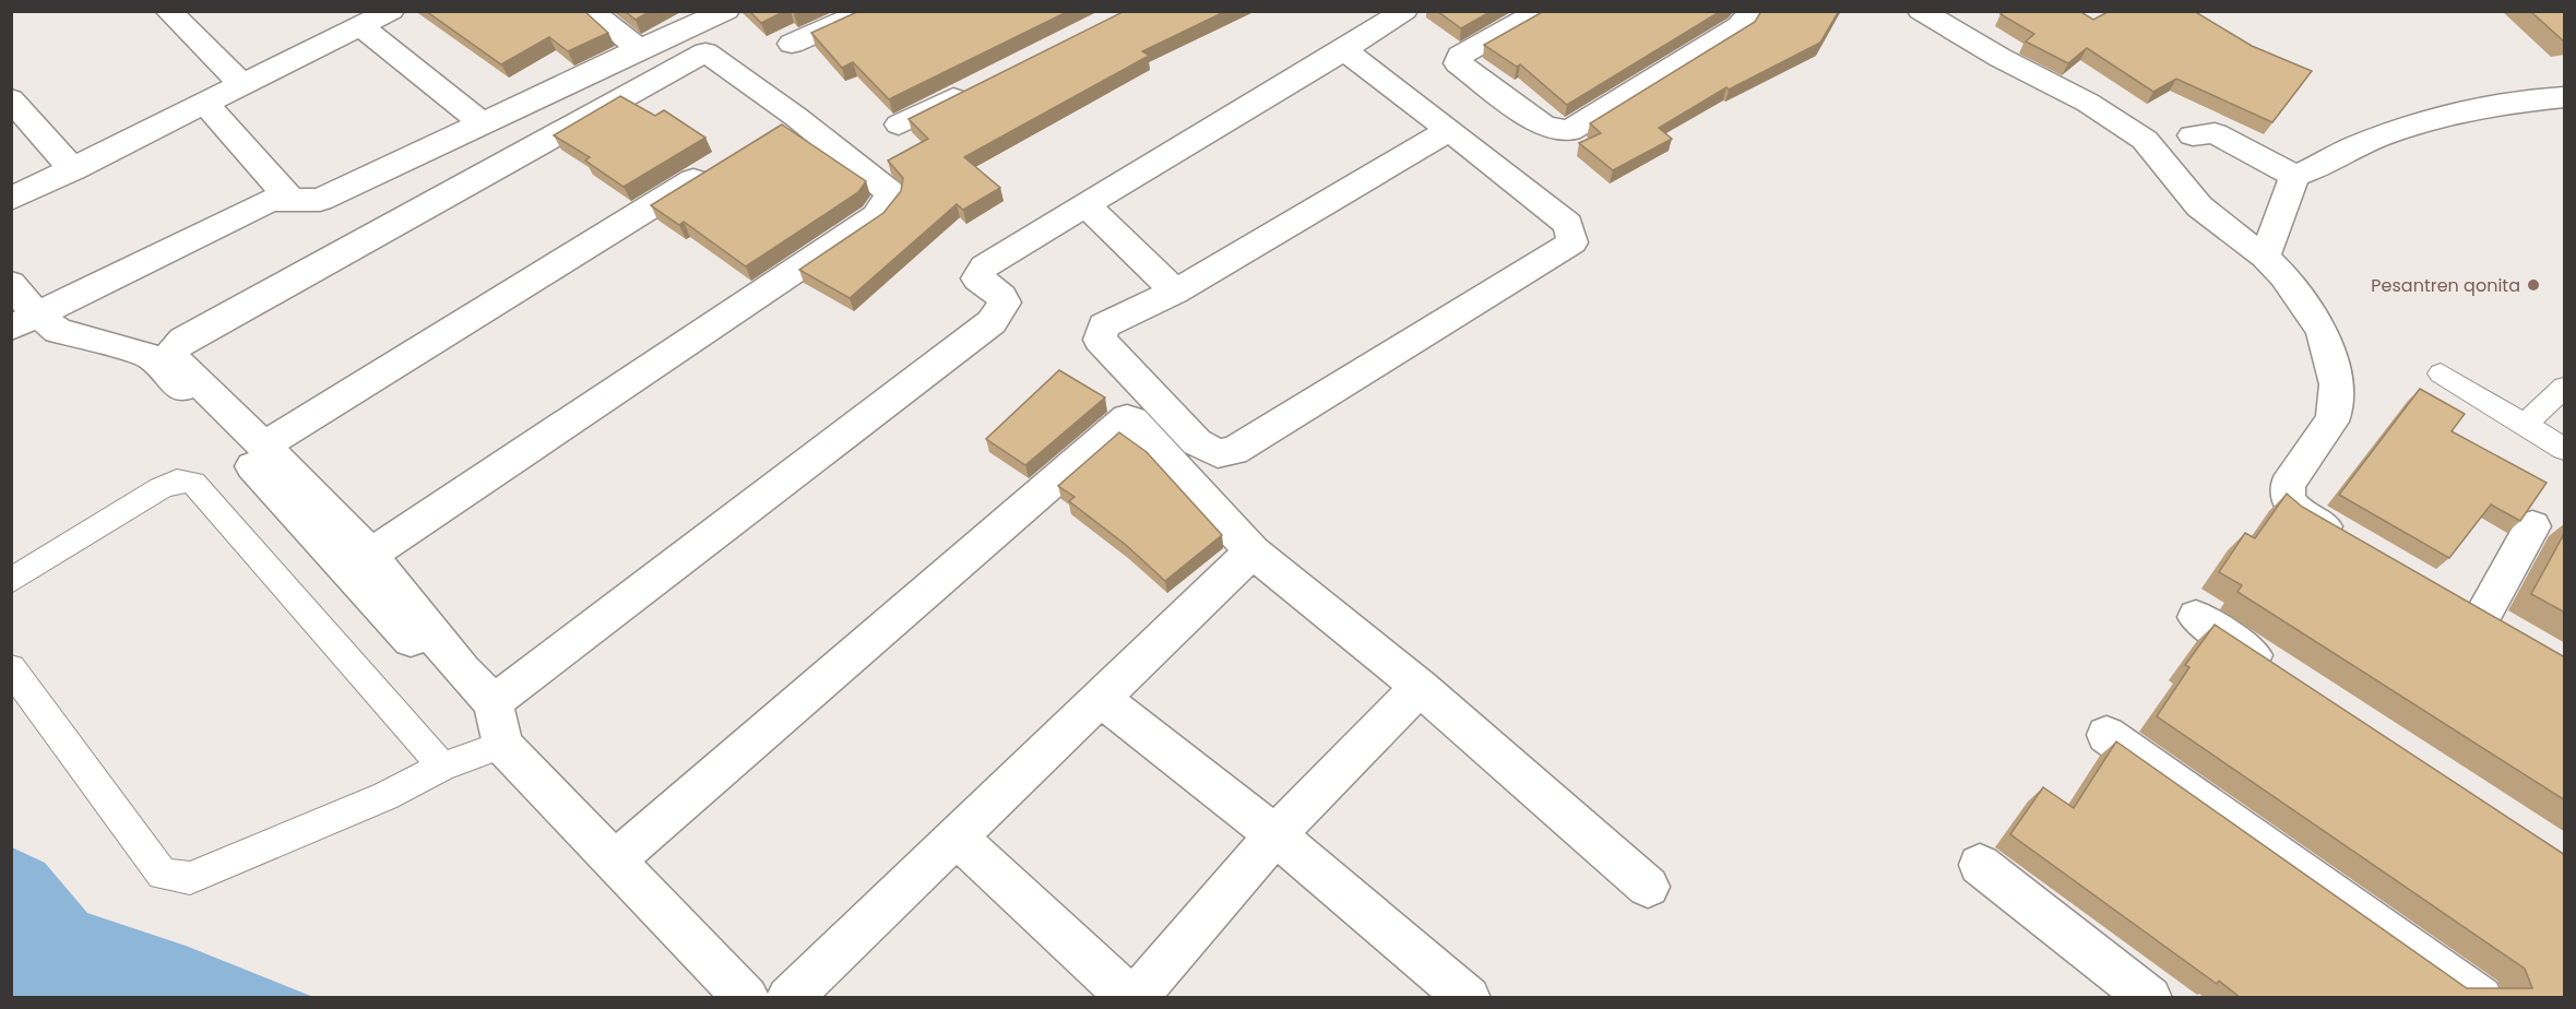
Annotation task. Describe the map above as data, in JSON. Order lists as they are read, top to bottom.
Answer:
{
  "places": ["Pesantren qonita"]
}
